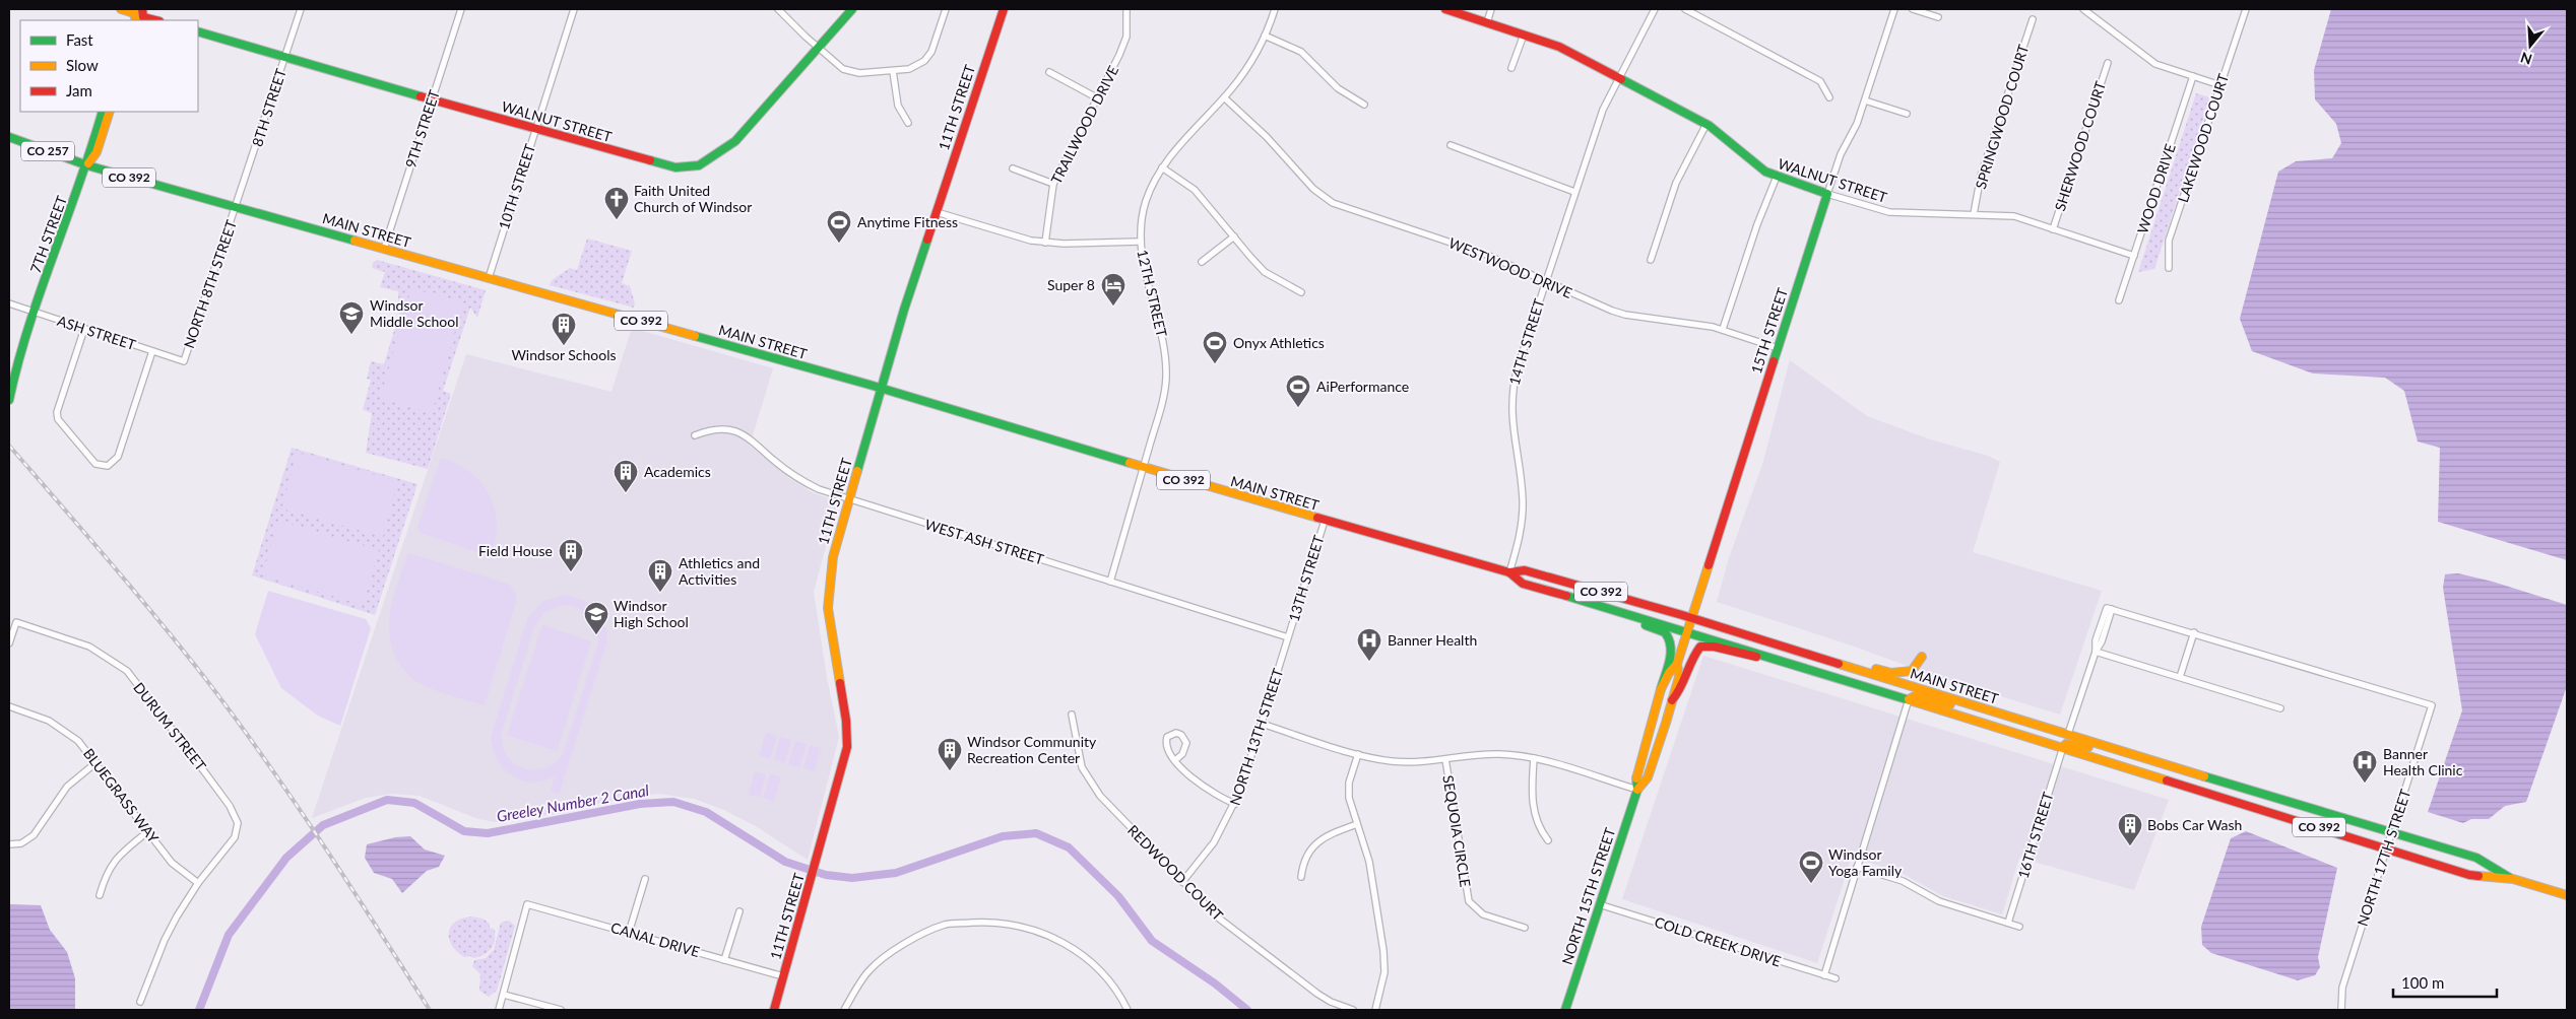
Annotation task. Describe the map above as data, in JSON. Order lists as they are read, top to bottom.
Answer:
{
  "streets": {
    "main road": [
      "11TH STREET",
      "WALNUT STREET",
      "CO 257",
      "CO 392",
      "MAIN STREET",
      "7TH STREET",
      "15TH STREET",
      "NORTH 15TH STREET"
    ],
    "street": [
      "8TH STREET",
      "SPRINGWOOD COURT",
      "TRAILWOOD DRIVE",
      "9TH STREET",
      "LAKEWOOD COURT",
      "SHERWOOD COURT",
      "10TH STREET",
      "WOOD DRIVE",
      "WESTWOOD DRIVE",
      "NORTH 8TH STREET",
      "12TH STREET",
      "ASH STREET",
      "14TH STREET",
      "WEST ASH STREET",
      "13TH STREET",
      "DURUM STREET",
      "NORTH 13TH STREET",
      "BLUEGRASS WAY",
      "SEQUOIA CIRCLE",
      "16TH STREET",
      "NORTH 17TH STREET",
      "REDWOOD COURT",
      "CANAL DRIVE",
      "COLD CREEK DRIVE"
    ]
  },
  "crossings": [
    ["8TH STREET", "WALNUT STREET"],
    ["8TH STREET", "MAIN STREET"],
    ["8TH STREET", "NORTH 8TH STREET"],
    ["11TH STREET", "MAIN STREET"],
    ["11TH STREET", "WEST ASH STREET"],
    ["11TH STREET", "CANAL DRIVE"],
    ["SPRINGWOOD COURT", "WALNUT STREET"],
    ["WALNUT STREET", "9TH STREET"],
    ["WALNUT STREET", "SHERWOOD COURT"],
    ["WALNUT STREET", "10TH STREET"],
    ["WALNUT STREET", "WOOD DRIVE"],
    ["WALNUT STREET", "15TH STREET"],
    ["WALNUT STREET", "14TH STREET"],
    ["9TH STREET", "MAIN STREET"],
    ["CO 257", "7TH STREET"],
    ["CO 257", "ASH STREET"],
    ["CO 392", "MAIN STREET"],
    ["CO 392", "NORTH 17TH STREET"],
    ["10TH STREET", "MAIN STREET"],
    ["MAIN STREET", "7TH STREET"],
    ["MAIN STREET", "NORTH 8TH STREET"],
    ["MAIN STREET", "12TH STREET"],
    ["MAIN STREET", "15TH STREET"],
    ["MAIN STREET", "14TH STREET"],
    ["MAIN STREET", "13TH STREET"],
    ["MAIN STREET", "16TH STREET"],
    ["MAIN STREET", "NORTH 17TH STREET"],
    ["7TH STREET", "ASH STREET"],
    ["WESTWOOD DRIVE", "12TH STREET"],
    ["WESTWOOD DRIVE", "15TH STREET"],
    ["WESTWOOD DRIVE", "14TH STREET"],
    ["NORTH 8TH STREET", "ASH STREET"],
    ["12TH STREET", "WEST ASH STREET"],
    ["15TH STREET", "NORTH 15TH STREET"],
    ["WEST ASH STREET", "13TH STREET"],
    ["WEST ASH STREET", "NORTH 13TH STREET"],
    ["13TH STREET", "NORTH 13TH STREET"],
    ["DURUM STREET", "BLUEGRASS WAY"],
    ["NORTH 13TH STREET", "REDWOOD COURT"],
    ["NORTH 15TH STREET", "COLD CREEK DRIVE"]
  ],
  "water": ["Greeley Number 2 Canal"],
  "places": {
    "church": ["Faith United Church of Windsor"],
    "sports": [
      "Anytime Fitness",
      "Onyx Athletics",
      "AiPerformance",
      "Windsor Yoga Family"
    ],
    "hotel": ["Super 8"],
    "school or university": ["Windsor Middle School", "Windsor High School"],
    "building": [
      "Windsor Schools",
      "Academics",
      "Field House",
      "Athletics and Activities",
      "Windsor Community Recreation Center",
      "Bobs Car Wash"
    ],
    "hospital": ["Banner Health", "Banner Health Clinic"]
  },
  "legend": ["Fast", "Slow", "Jam"],
  "scale_bar": "100 m",
  "north": "bottom"
}
